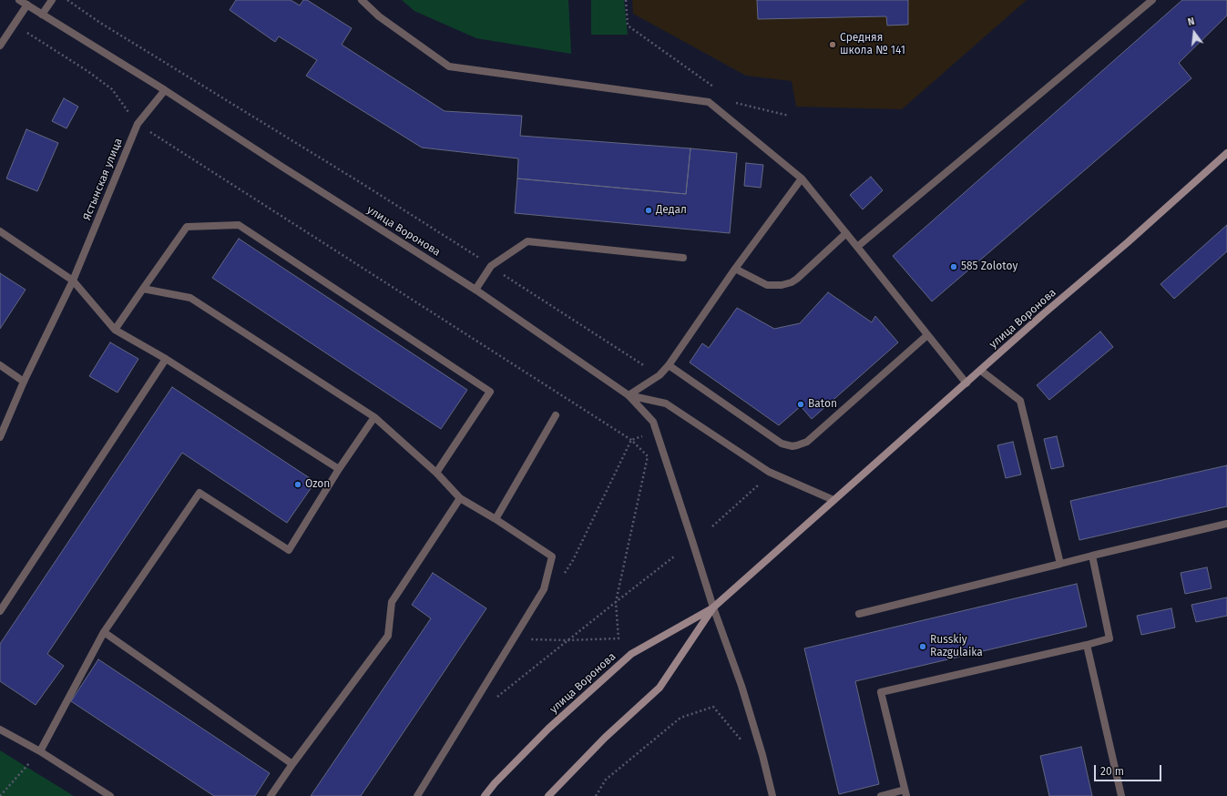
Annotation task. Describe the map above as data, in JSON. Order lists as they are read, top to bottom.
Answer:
{
  "streets": {
    "main road": ["улица Воронова"],
    "street": ["Ястынская улица"]
  },
  "crossings": [
    ["Ястынская улица", "улица Воронова"]
  ],
  "places": [
    "Средняя школа № 141",
    "Дедал",
    "585 Zolotoy",
    "Baton",
    "Ozon",
    "Russkiy Razgulaika"
  ],
  "scale_bar": "20 m",
  "north": "top"
}
